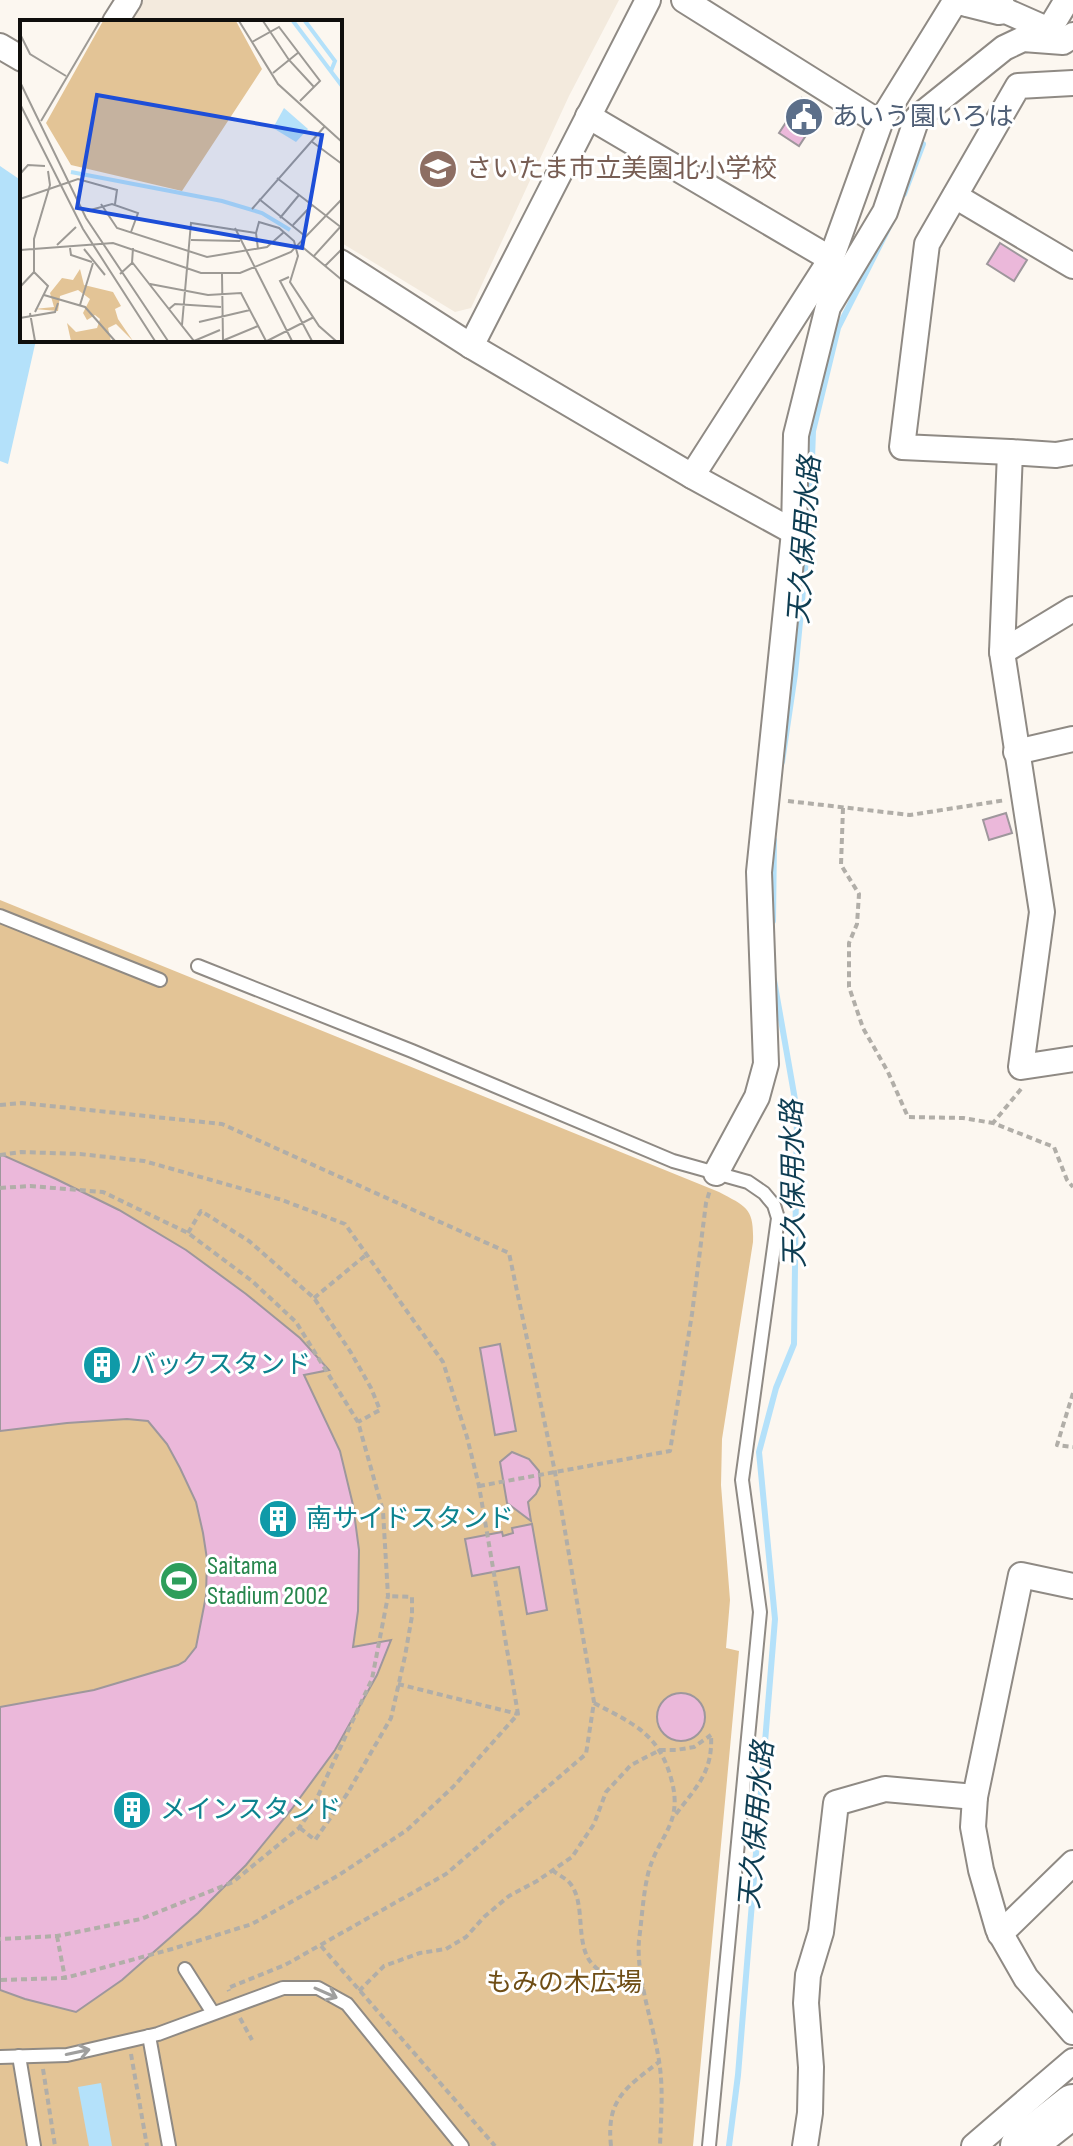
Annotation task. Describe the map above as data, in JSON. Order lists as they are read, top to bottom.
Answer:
{
  "water": ["天久保用水路"],
  "parks": ["もみの木広場"],
  "places": {
    "public building": ["あいう園いろは"],
    "school or university": ["さいたま市立美園北小学校"],
    "building": ["バックスタンド", "南サイドスタンド", "メインスタンド"],
    "sports": ["Saitama Stadium 2002"]
  }
}
